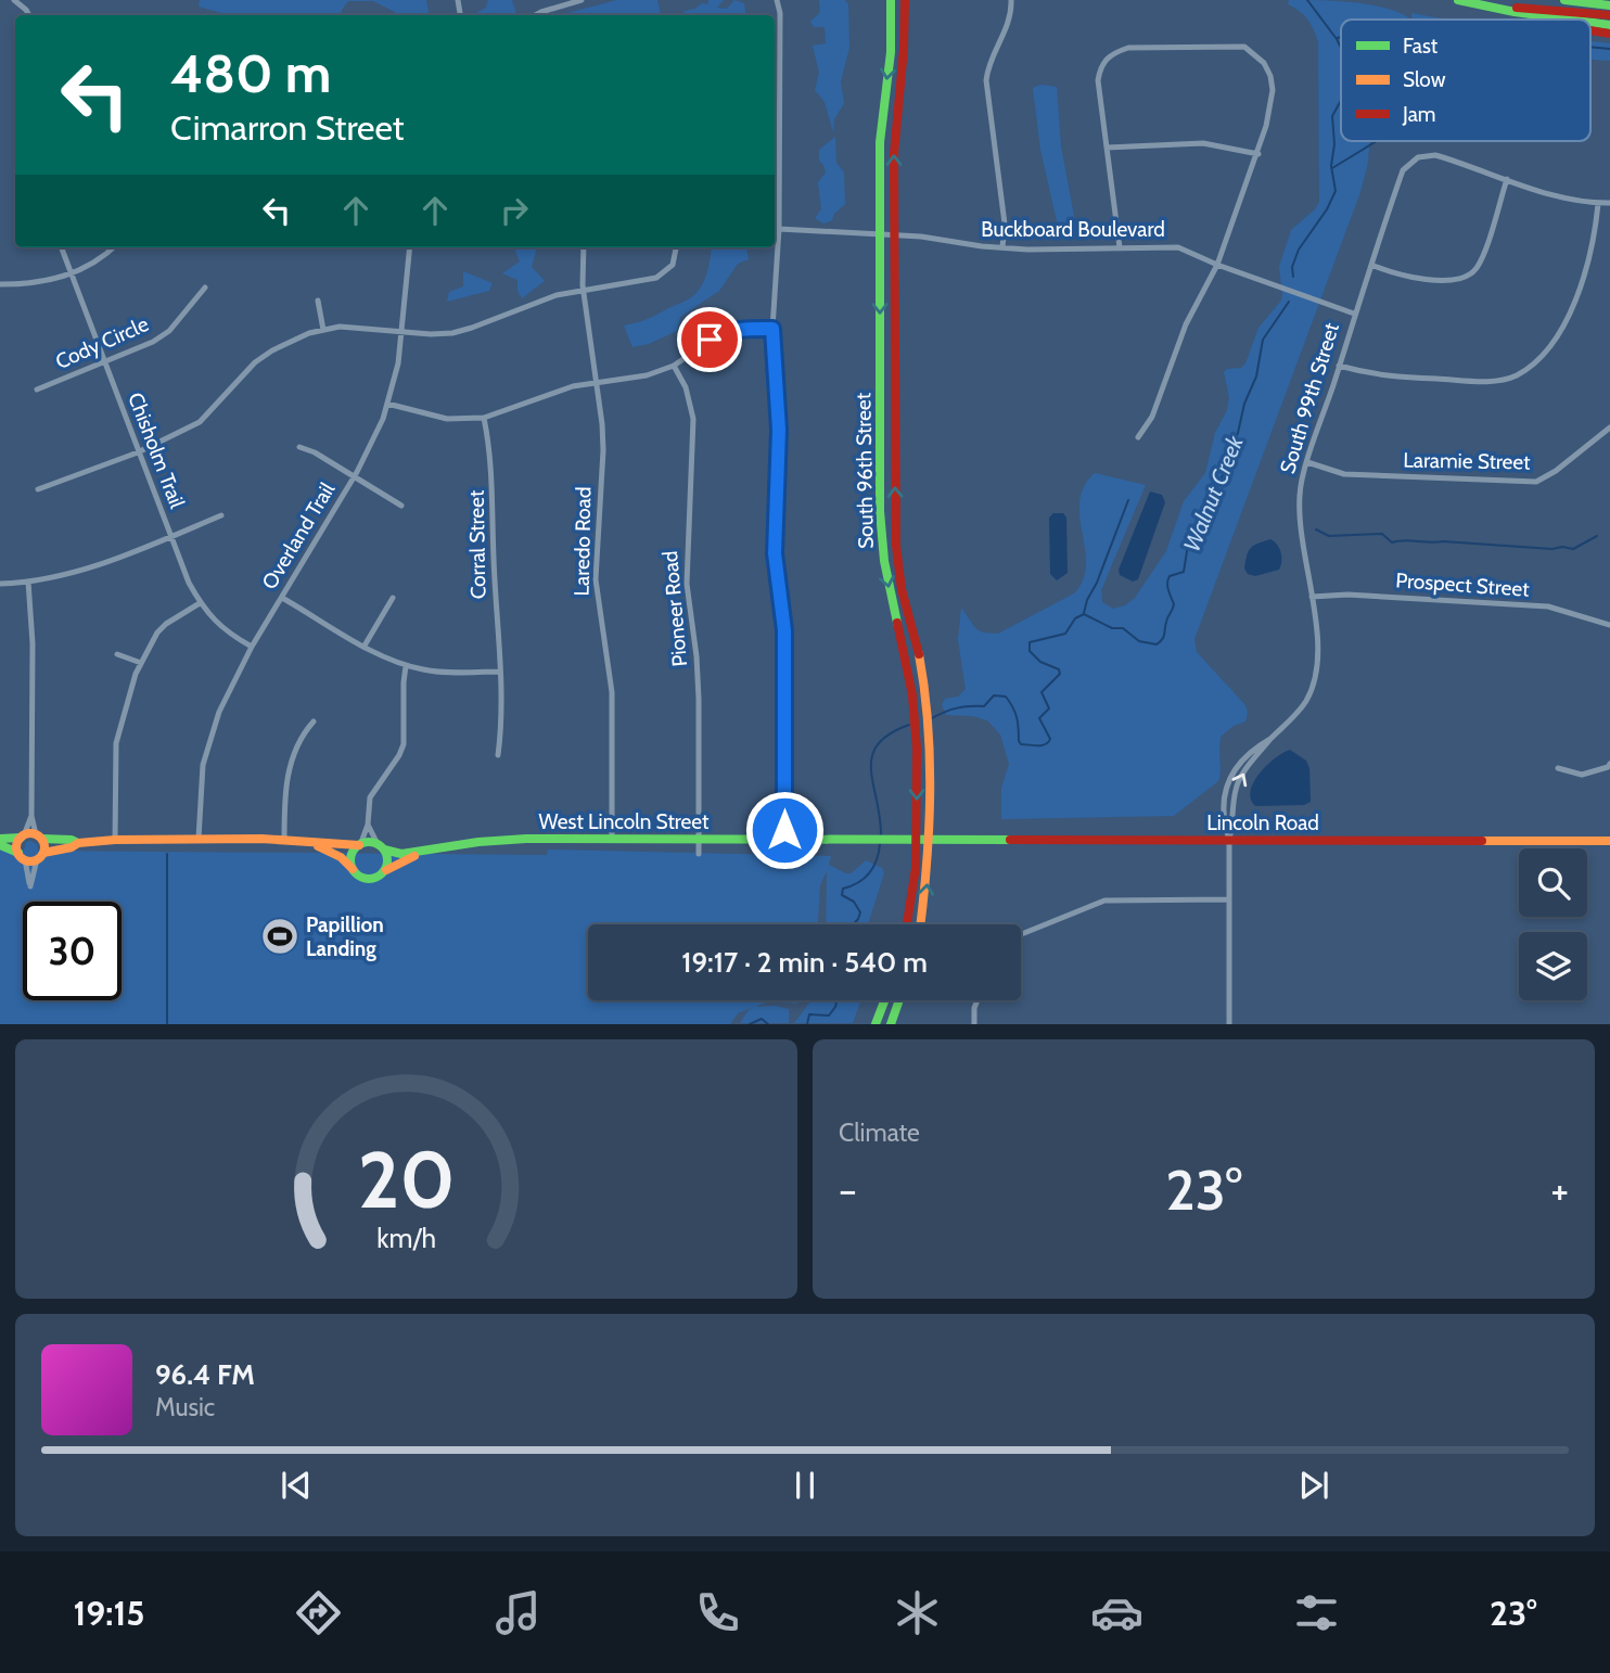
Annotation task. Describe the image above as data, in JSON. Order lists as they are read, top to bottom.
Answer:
{
  "streets": {
    "main road": ["South 96th Street", "West Lincoln Street", "Lincoln Road"],
    "street": [
      "Buckboard Boulevard",
      "Cody Circle",
      "South 99th Street",
      "Chisholm Trail",
      "Laramie Street",
      "Overland Trail",
      "Laredo Road",
      "Corral Street",
      "Prospect Street",
      "Pioneer Road"
    ]
  },
  "crossings": [
    ["Buckboard Boulevard", "South 99th Street"],
    ["Buckboard Boulevard", "South 96th Street"],
    ["Cody Circle", "Chisholm Trail"],
    ["South 99th Street", "Laramie Street"],
    ["South 99th Street", "Prospect Street"],
    ["South 99th Street", "Lincoln Road"],
    ["Chisholm Trail", "Overland Trail"],
    ["South 96th Street", "West Lincoln Street"],
    ["South 96th Street", "Lincoln Road"],
    ["Laredo Road", "West Lincoln Street"],
    ["Pioneer Road", "West Lincoln Street"],
    ["West Lincoln Street", "Lincoln Road"]
  ],
  "water": ["Walnut Creek"],
  "places": {
    "sports": ["Papillion Landing"]
  },
  "legend": ["Fast", "Slow", "Jam"],
  "page": {
    "turn": ["480 m", "Cimarron Street"],
    "limit": "30",
    "trip": "19:17 · 2 min · 540 m",
    "tile": "Climate",
    "heat": ["−", "23°", "+"],
    "song": ["96.4 FM", "Music"],
    "tabs": ["19:15", "23°"],
    "gauge": ["20", "km/h"]
  }
}
